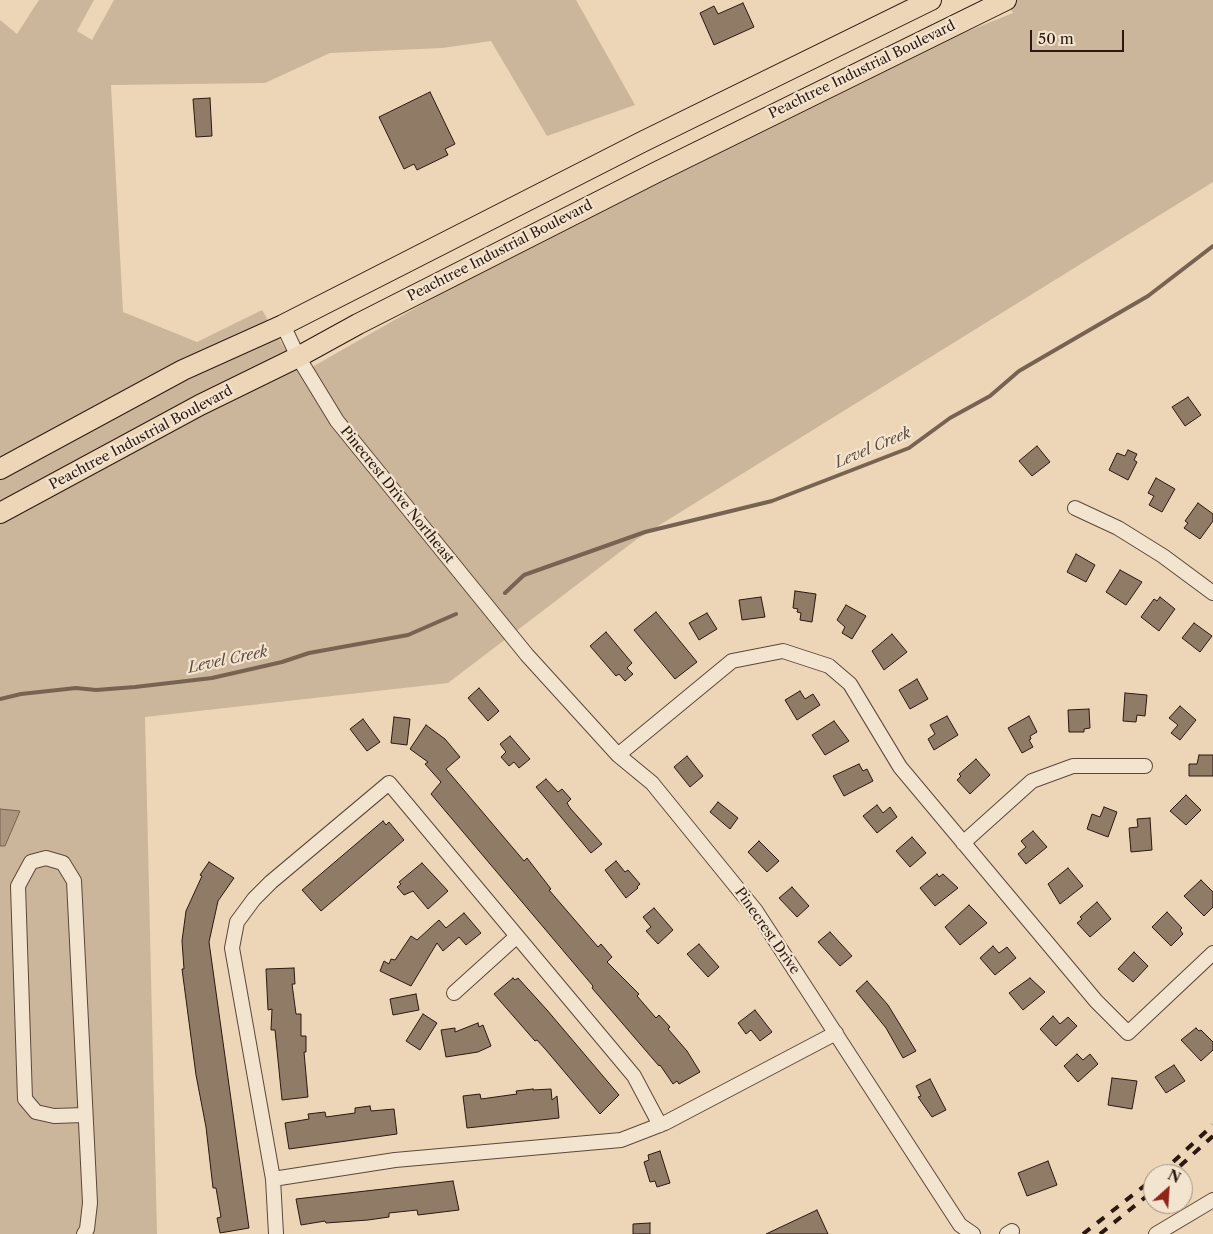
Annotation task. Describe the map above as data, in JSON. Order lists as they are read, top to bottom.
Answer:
{
  "streets": {
    "highway": ["Peachtree Industrial Boulevard"],
    "street": ["Pinecrest Drive Northeast", "Pinecrest Drive"]
  },
  "crossings": [
    ["Peachtree Industrial Boulevard", "Pinecrest Drive Northeast"],
    ["Pinecrest Drive Northeast", "Pinecrest Drive"]
  ],
  "water": ["Level Creek"],
  "scale_bar": "50 m",
  "north": "top right"
}
